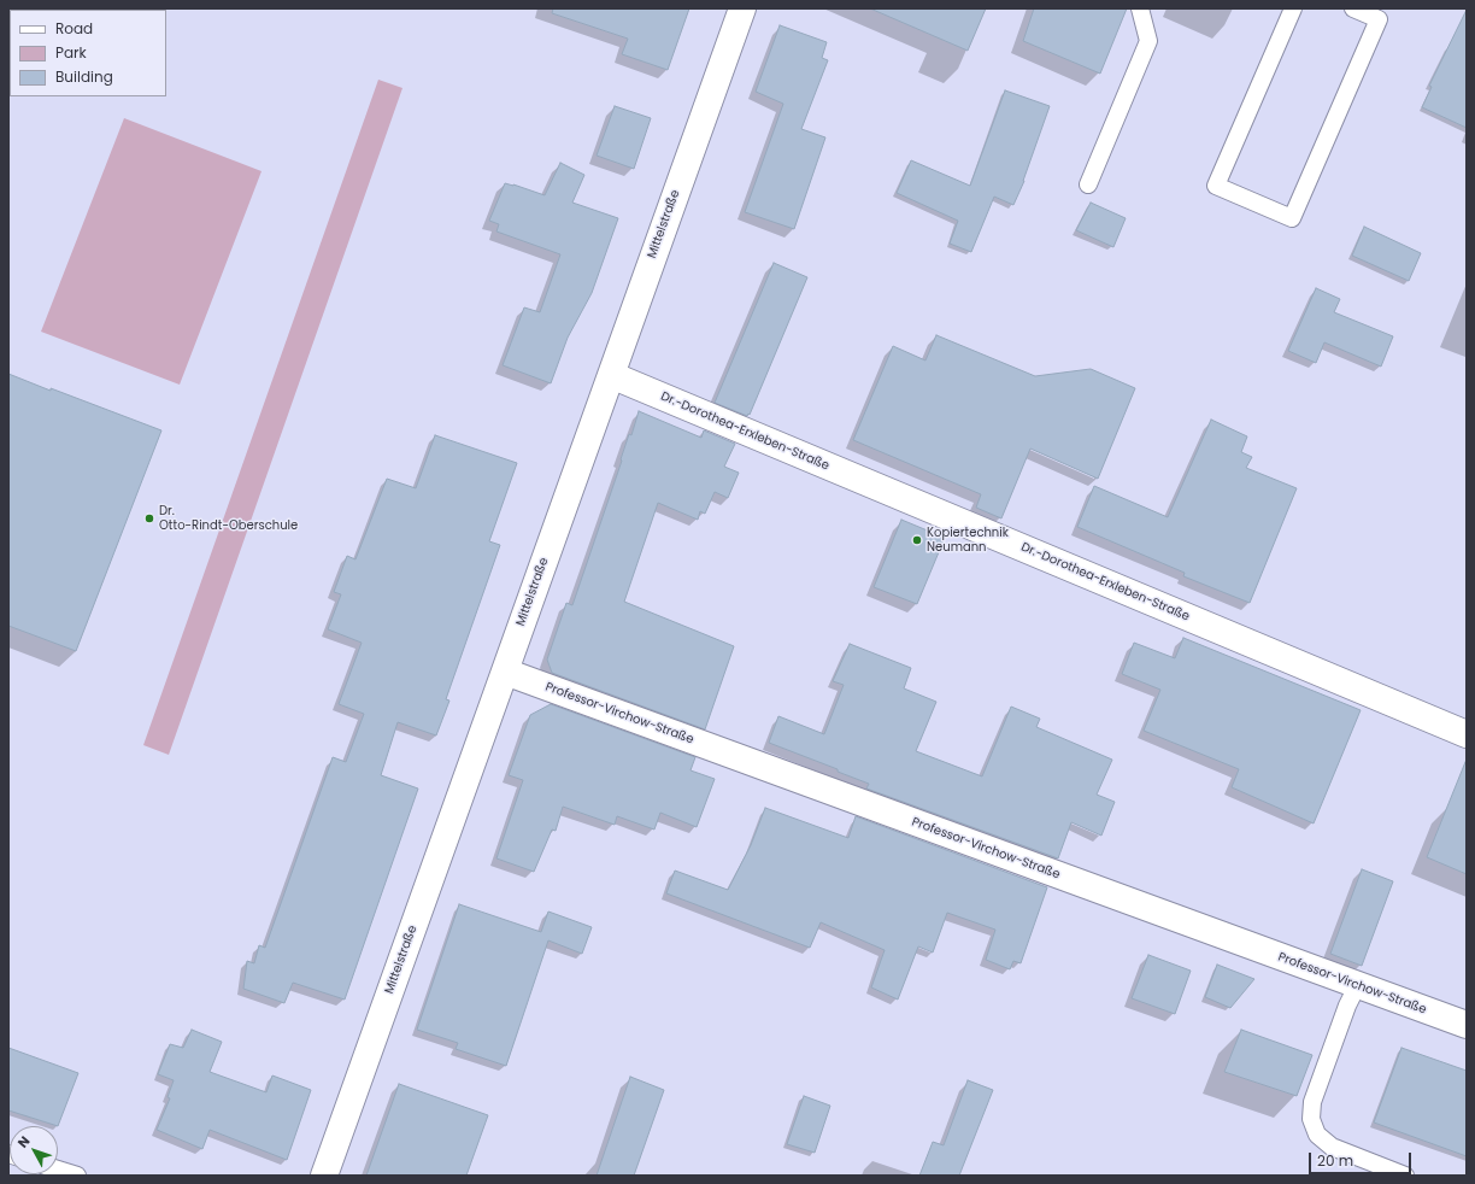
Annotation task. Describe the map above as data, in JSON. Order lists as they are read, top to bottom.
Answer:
{
  "streets": {
    "street": ["Mittelstraße", "Dr.-Dorothea-Erxleben-Straße", "Professor-Virchow-Straße"]
  },
  "crossings": [
    ["Mittelstraße", "Dr.-Dorothea-Erxleben-Straße"],
    ["Mittelstraße", "Professor-Virchow-Straße"]
  ],
  "places": ["Dr. Otto-Rindt-Oberschule", "Kopiertechnik Neumann"],
  "legend": ["Road", "Park", "Building"],
  "scale_bar": "20 m",
  "north": "top left"
}
